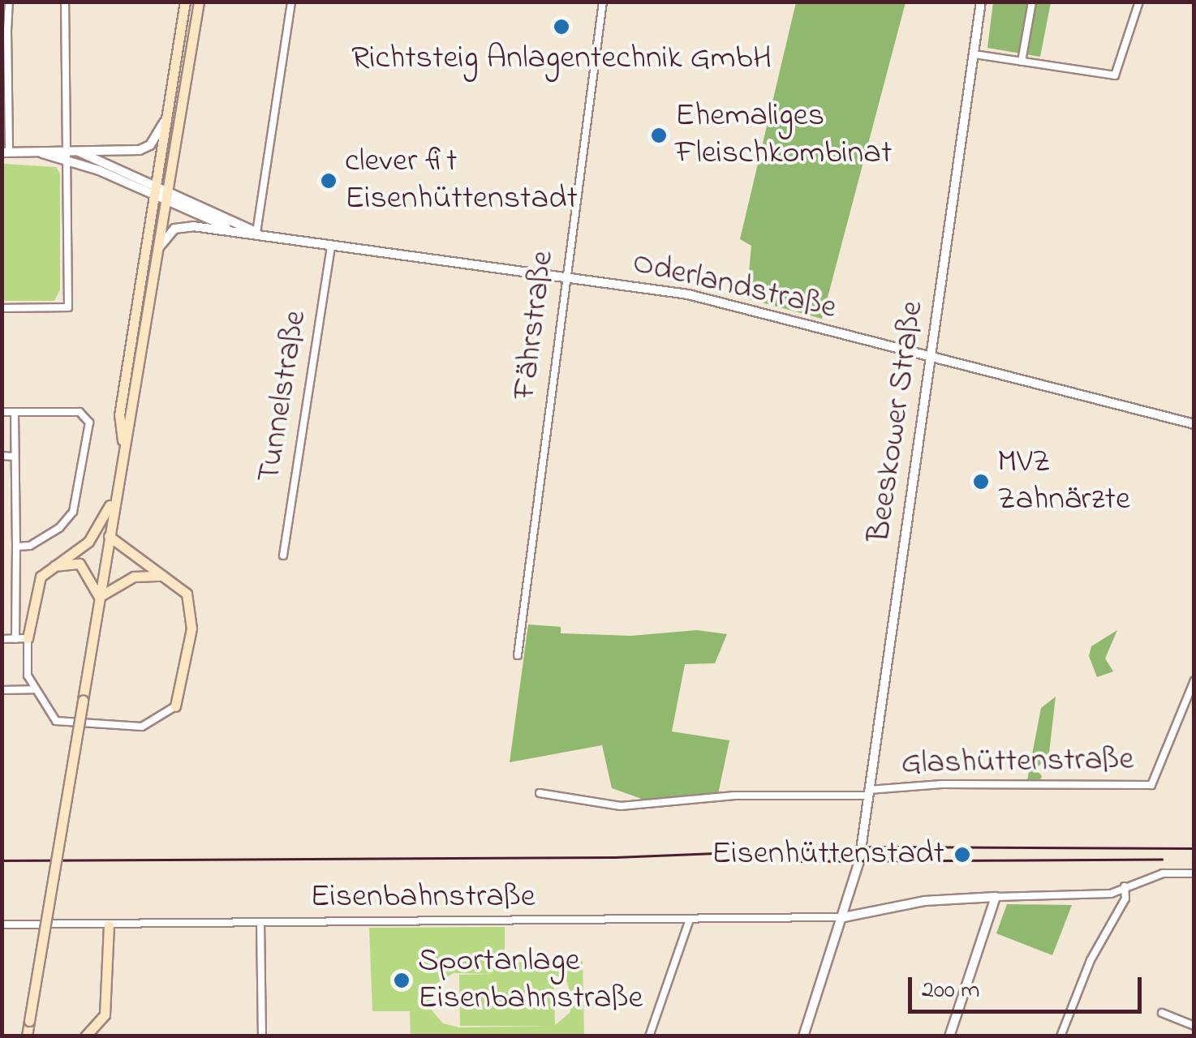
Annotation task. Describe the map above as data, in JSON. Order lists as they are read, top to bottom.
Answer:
{
  "streets": {
    "street": [
      "Oderlandstraße",
      "Fährstraße",
      "Tunnelstraße",
      "Beeskower Straße",
      "Glashüttenstraße",
      "Eisenbahnstraße"
    ]
  },
  "crossings": [
    ["Oderlandstraße", "Fährstraße"],
    ["Oderlandstraße", "Tunnelstraße"],
    ["Oderlandstraße", "Beeskower Straße"],
    ["Beeskower Straße", "Glashüttenstraße"],
    ["Beeskower Straße", "Eisenbahnstraße"]
  ],
  "places": [
    "Richtsteig Anlagentechnik GmbH",
    "Ehemaliges Fleischkombinat",
    "clever fit Eisenhüttenstadt",
    "MVZ Zahnärzte",
    "Eisenhüttenstadt",
    "Sportanlage Eisenbahnstraße"
  ],
  "scale_bar": "200 m"
}
